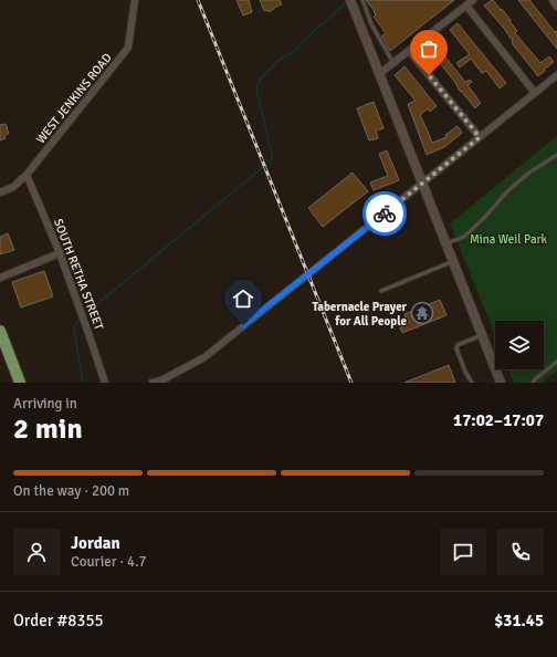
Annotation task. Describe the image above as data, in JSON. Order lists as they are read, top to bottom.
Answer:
{
  "streets": {
    "street": ["WEST JENKINS ROAD", "SOUTH RETHA STREET"]
  },
  "crossings": [
    ["WEST JENKINS ROAD", "SOUTH RETHA STREET"]
  ],
  "parks": ["Mina Weil Park"],
  "places": {
    "temple": ["Tabernacle Prayer for All People"]
  },
  "page": {
    "heading": ["2 min", "Arriving in", "17:02–17:07"],
    "panel": [
      "Jordan",
      "Courier · 4.7",
      "Order #8355",
      "$31.45"
    ],
    "bar": "On the way · 200 m"
  }
}
